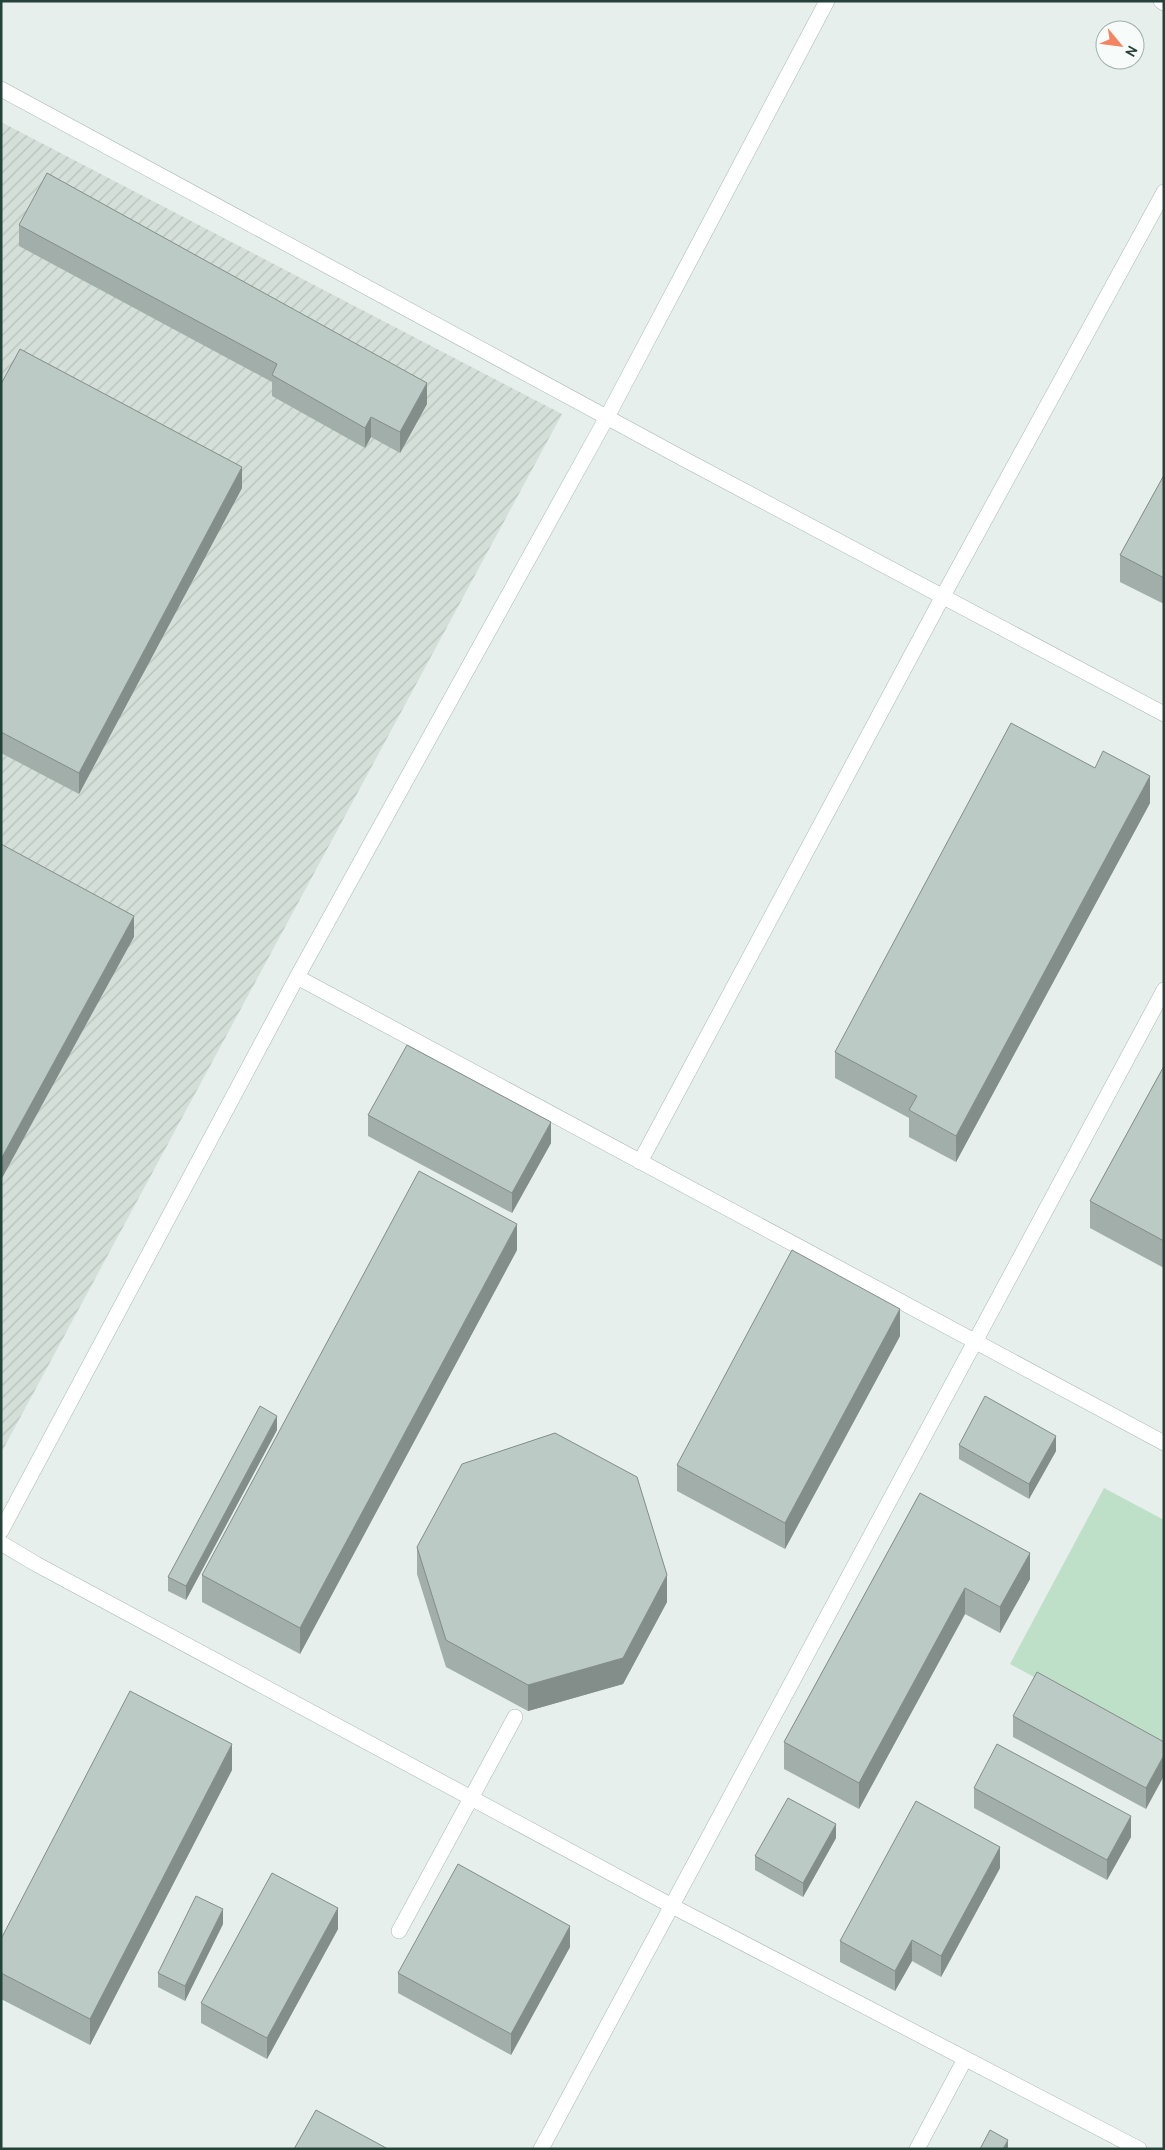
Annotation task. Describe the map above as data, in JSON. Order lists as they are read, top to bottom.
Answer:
{
  "north": "bottom right"
}
